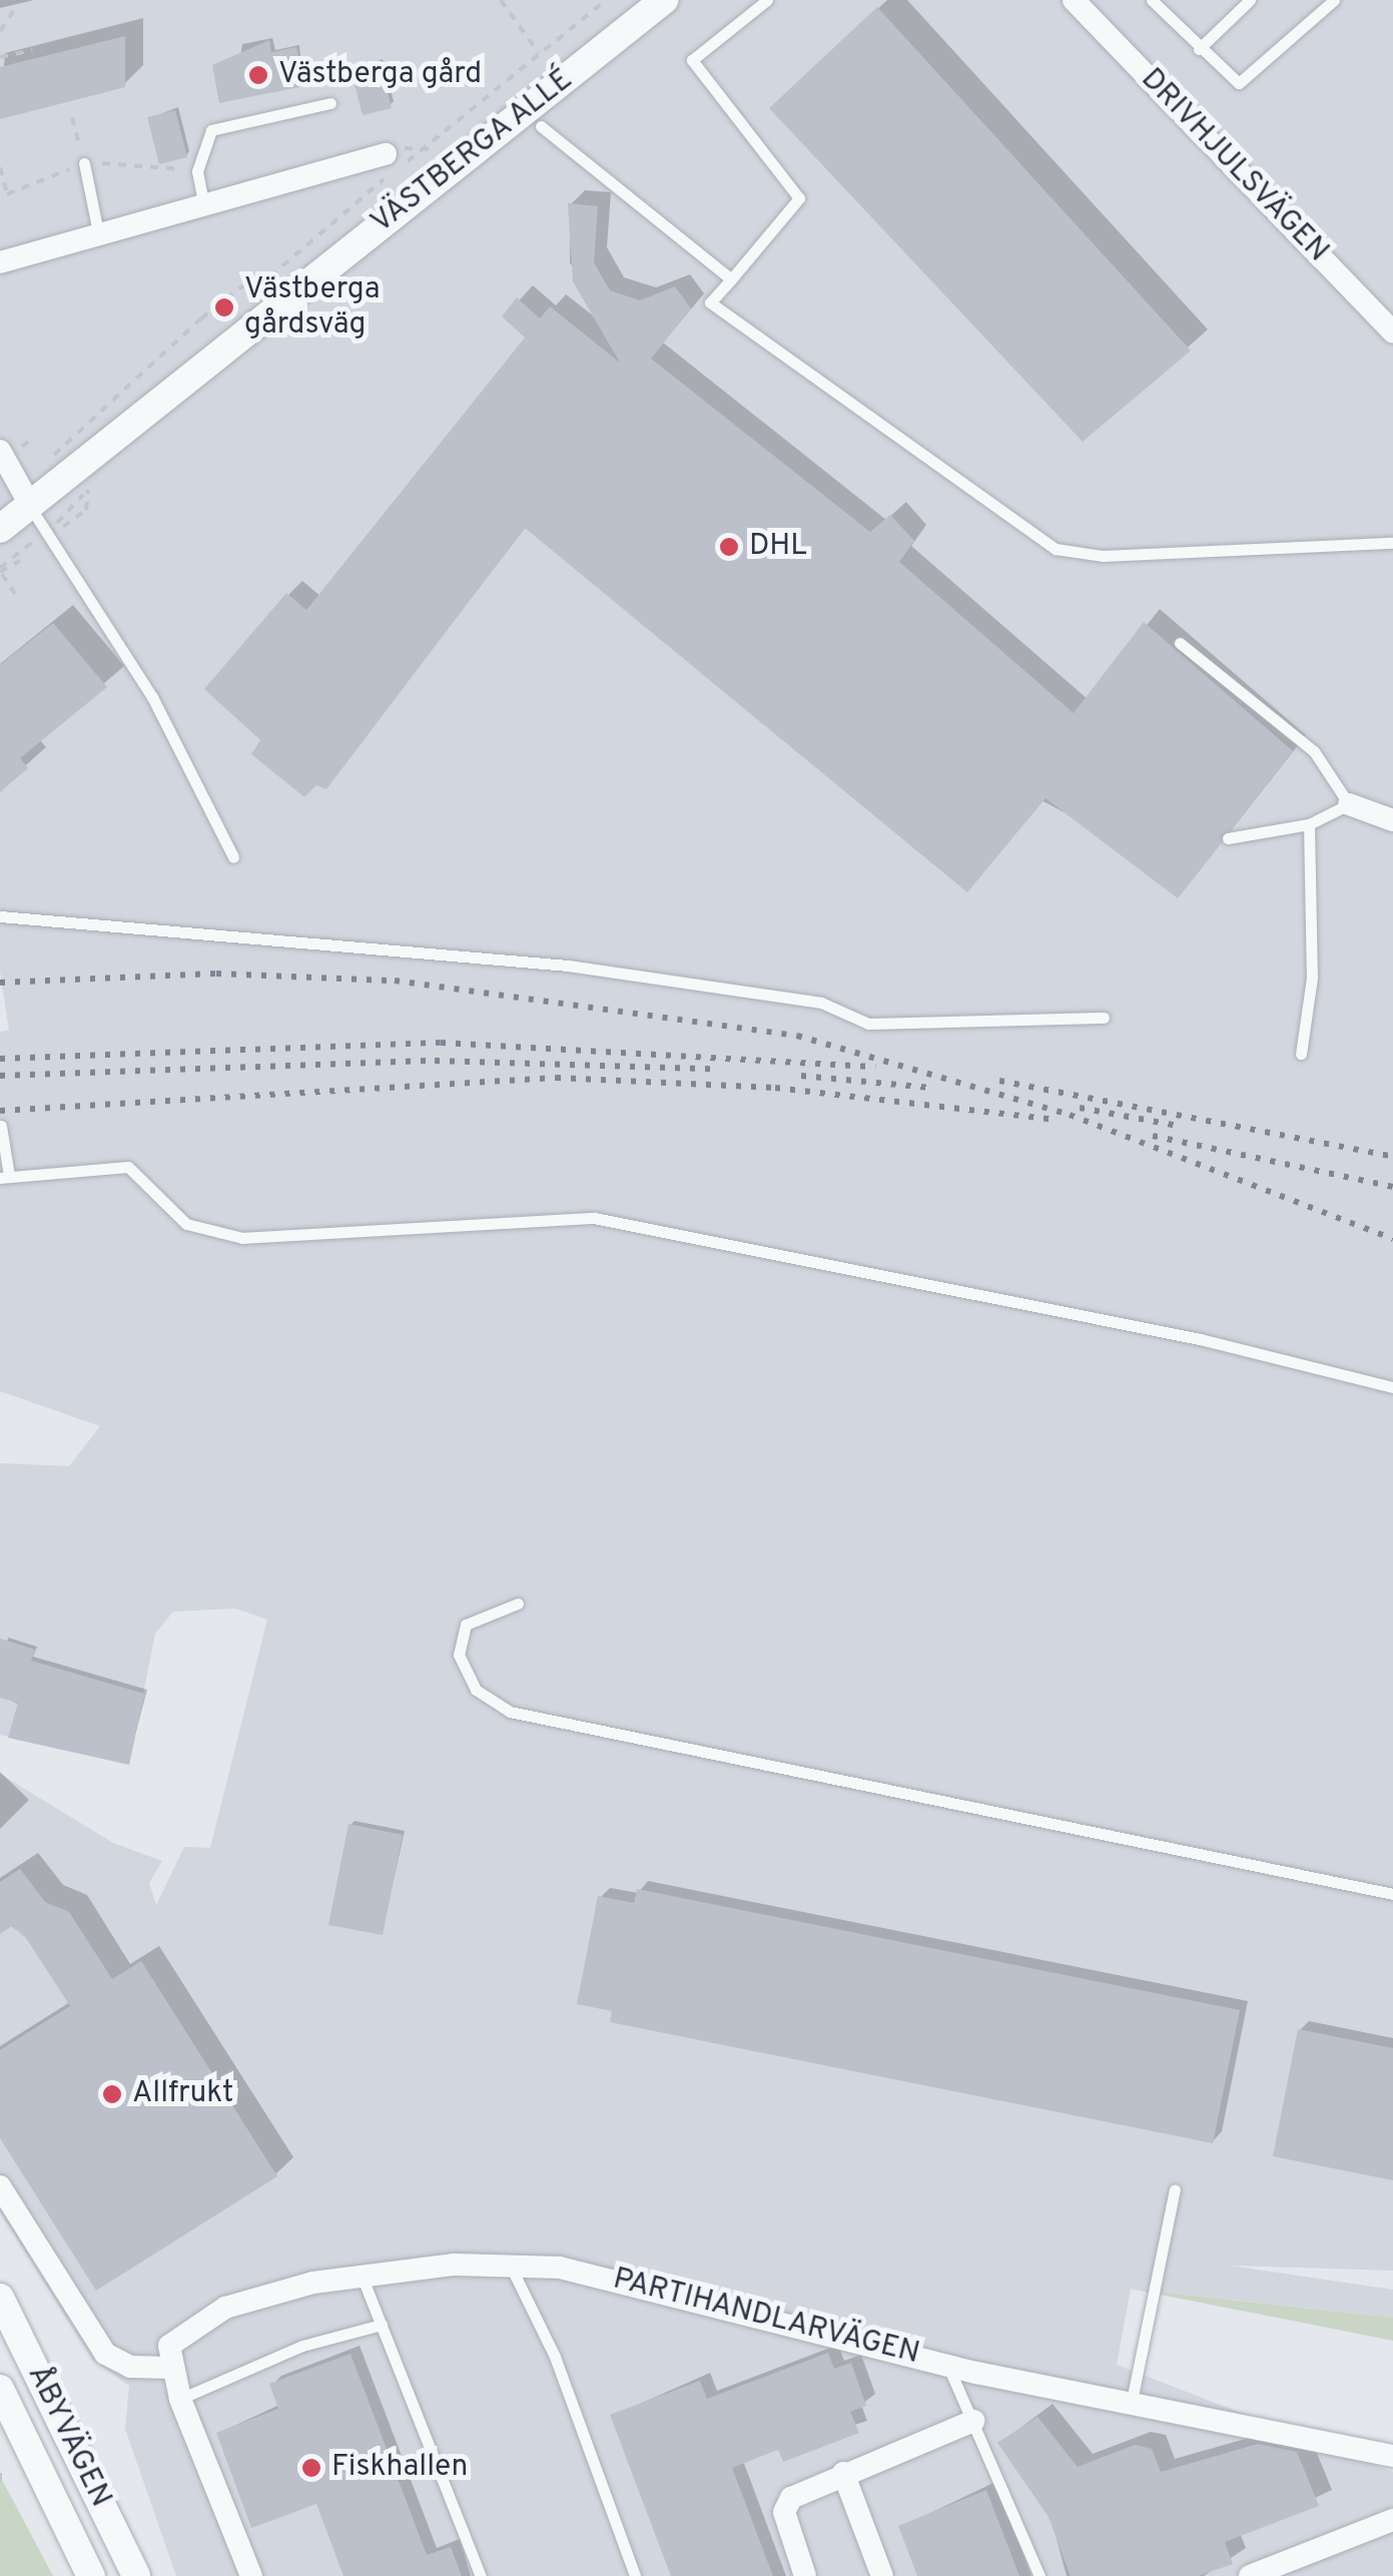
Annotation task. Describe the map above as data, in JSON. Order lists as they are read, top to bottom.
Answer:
{
  "streets": {
    "street": [
      "VÄSTBERGA ALLÉ",
      "DRIVHJULSVÄGEN",
      "PARTIHANDLARVÄGEN",
      "ÅBYVÄGEN"
    ]
  },
  "places": [
    "Västberga gård",
    "Västberga gårdsväg",
    "DHL",
    "Allfrukt",
    "Fiskhallen"
  ]
}
